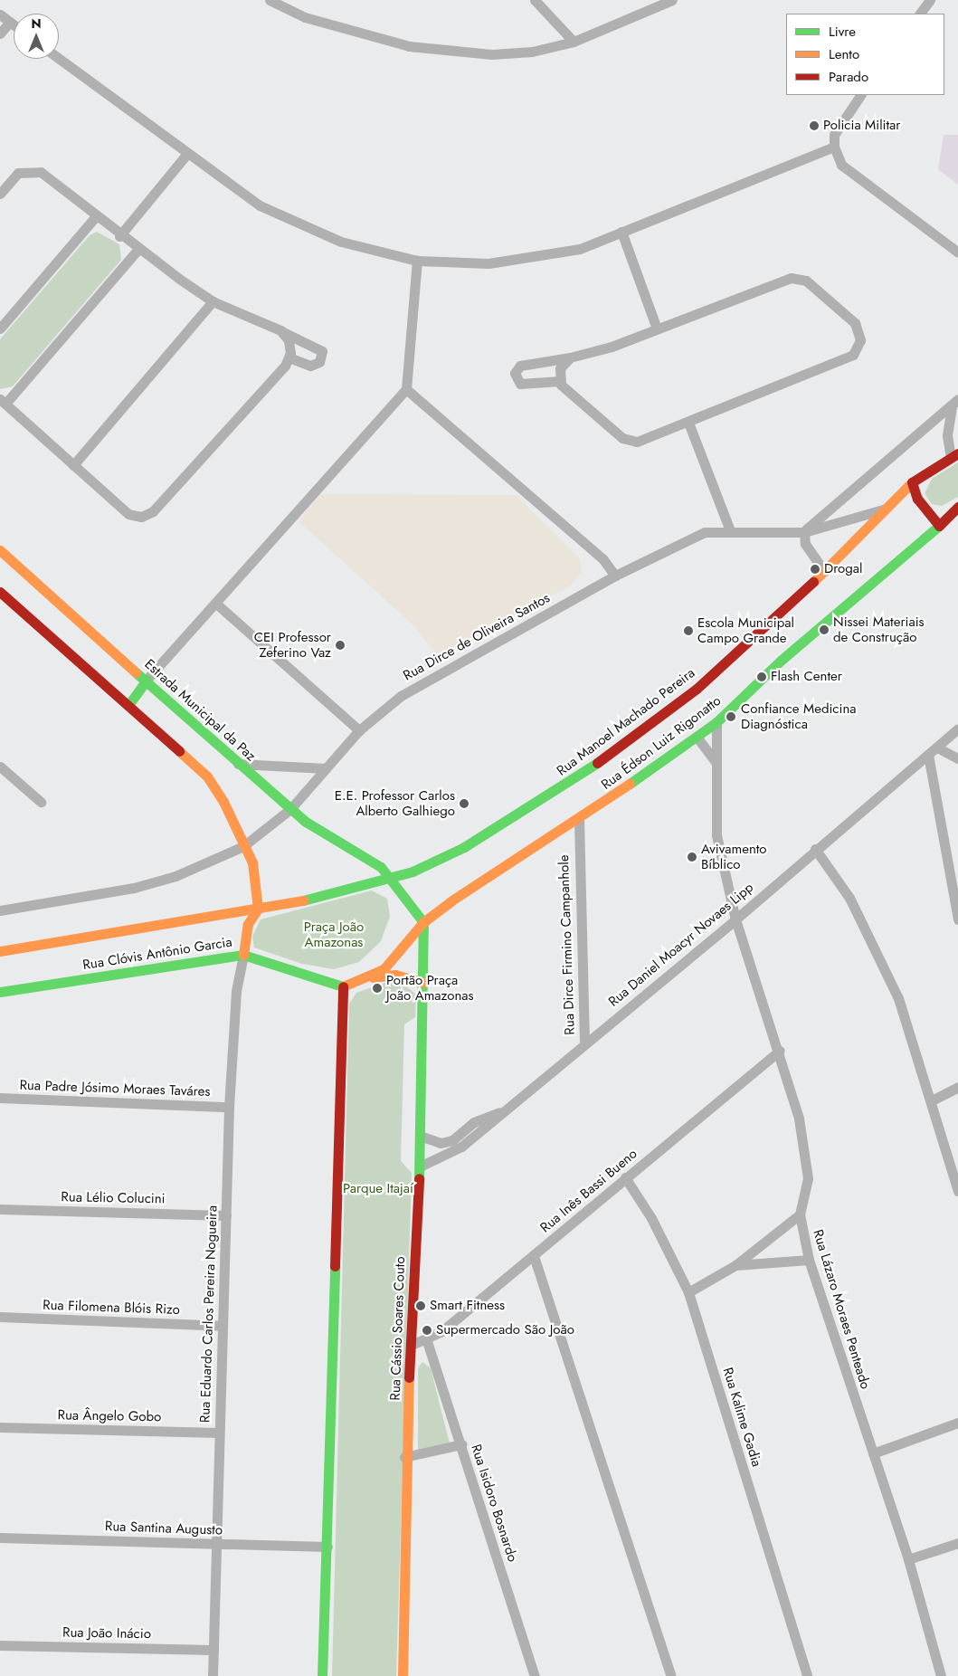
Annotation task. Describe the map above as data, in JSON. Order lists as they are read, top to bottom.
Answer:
{
  "streets": {
    "street": [
      "Rua Dirce de Oliveira Santos",
      "Estrada Municipal da Paz",
      "Rua Manoel Machado Pereira",
      "Rua Édson Luiz Rigonatto",
      "Rua Dirce Firmino Campanhole",
      "Rua Daniel Moacyr Novaes Lipp",
      "Rua Clóvis Antônio Garcia",
      "Rua Padre Jósimo Moraes Taváres",
      "Rua Inês Bassi Bueno",
      "Rua Lélio Colucini",
      "Rua Filomena Blóis Rizo",
      "Rua Lázaro Moraes Penteado",
      "Rua Eduardo Carlos Pereira Nogueira",
      "Rua Cássio Soares Couto",
      "Rua Ângelo Gobo",
      "Rua Kalime Gadia",
      "Rua Isidoro Bosnardo",
      "Rua Santina Augusto",
      "Rua João Inácio"
    ]
  },
  "crossings": [
    ["Rua Dirce de Oliveira Santos", "Estrada Municipal da Paz"],
    ["Rua Dirce de Oliveira Santos", "Rua Manoel Machado Pereira"],
    ["Estrada Municipal da Paz", "Rua Manoel Machado Pereira"],
    ["Estrada Municipal da Paz", "Rua Édson Luiz Rigonatto"],
    ["Estrada Municipal da Paz", "Rua Cássio Soares Couto"],
    ["Rua Manoel Machado Pereira", "Rua Clóvis Antônio Garcia"],
    ["Rua Édson Luiz Rigonatto", "Rua Dirce Firmino Campanhole"],
    ["Rua Édson Luiz Rigonatto", "Rua Lázaro Moraes Penteado"],
    ["Rua Édson Luiz Rigonatto", "Rua Cássio Soares Couto"],
    ["Rua Dirce Firmino Campanhole", "Rua Daniel Moacyr Novaes Lipp"],
    ["Rua Daniel Moacyr Novaes Lipp", "Rua Lázaro Moraes Penteado"],
    ["Rua Daniel Moacyr Novaes Lipp", "Rua Cássio Soares Couto"],
    ["Rua Clóvis Antônio Garcia", "Rua Eduardo Carlos Pereira Nogueira"],
    ["Rua Padre Jósimo Moraes Taváres", "Rua Eduardo Carlos Pereira Nogueira"],
    ["Rua Inês Bassi Bueno", "Rua Lázaro Moraes Penteado"],
    ["Rua Inês Bassi Bueno", "Rua Cássio Soares Couto"],
    ["Rua Inês Bassi Bueno", "Rua Kalime Gadia"],
    ["Rua Inês Bassi Bueno", "Rua Isidoro Bosnardo"],
    ["Rua Lélio Colucini", "Rua Eduardo Carlos Pereira Nogueira"],
    ["Rua Filomena Blóis Rizo", "Rua Eduardo Carlos Pereira Nogueira"],
    ["Rua Eduardo Carlos Pereira Nogueira", "Rua Ângelo Gobo"],
    ["Rua Eduardo Carlos Pereira Nogueira", "Rua Santina Augusto"],
    ["Rua Eduardo Carlos Pereira Nogueira", "Rua João Inácio"]
  ],
  "parks": ["Praça João Amazonas", "Parque Itajaí"],
  "places": [
    "Policia Militar",
    "Drogal",
    "Nissei Materiais de Construção",
    "Escola Municipal Campo Grande",
    "CEI Professor Zeferino Vaz",
    "Flash Center",
    "Confiance Medicina Diagnóstica",
    "E.E. Professor Carlos Alberto Galhiego",
    "Avivamento Bíblico",
    "Portão Praça João Amazonas",
    "Smart Fitness",
    "Supermercado São João"
  ],
  "legend": ["Livre", "Lento", "Parado"],
  "north": "top"
}
